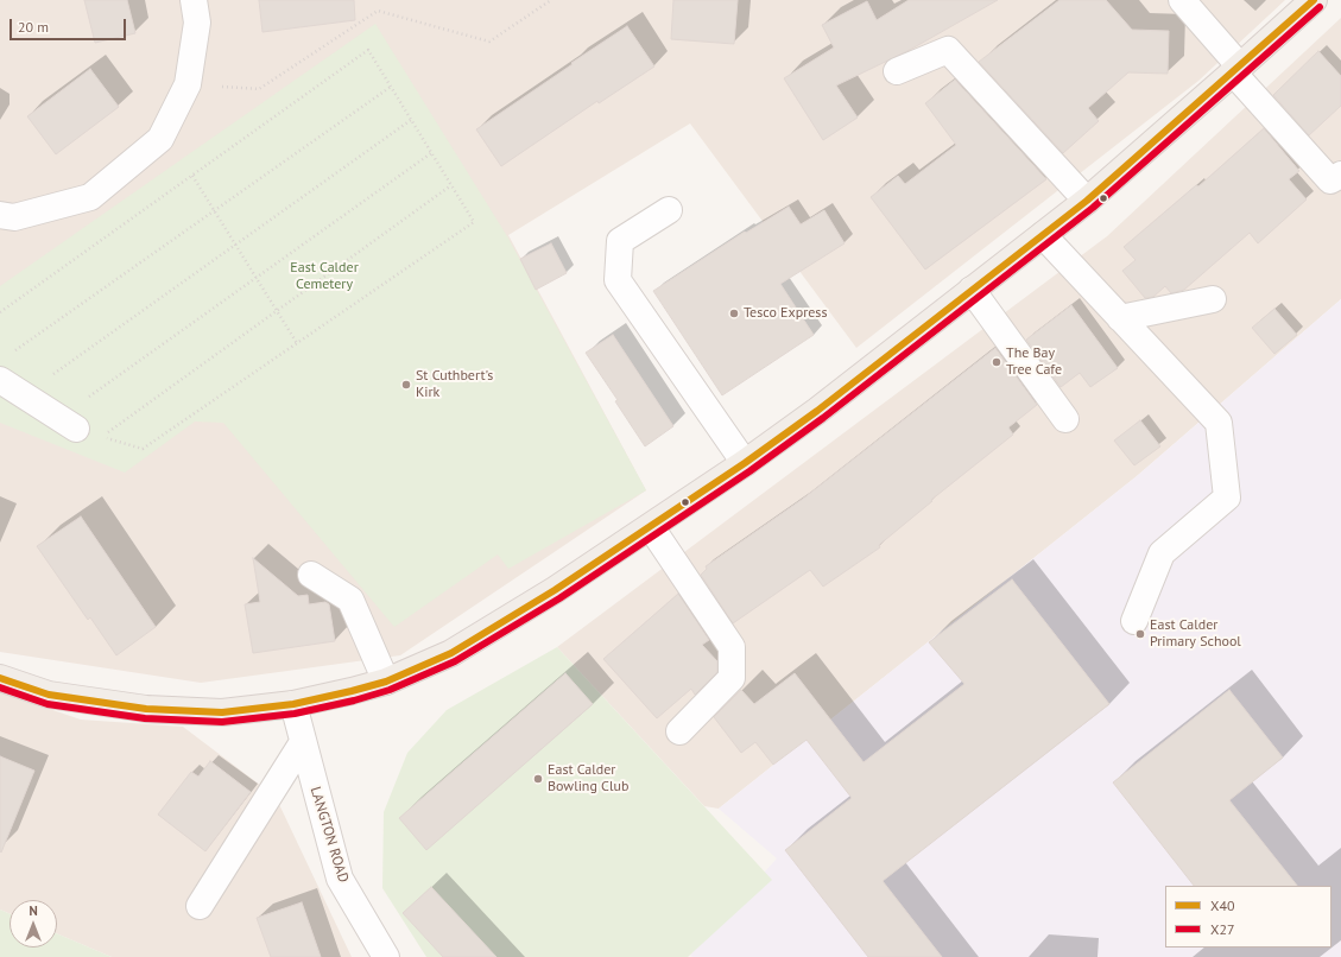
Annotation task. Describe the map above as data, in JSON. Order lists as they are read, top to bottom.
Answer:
{
  "streets": {
    "street": ["LANGTON ROAD"]
  },
  "parks": ["East Calder Cemetery"],
  "places": [
    "Tesco Express",
    "The Bay Tree Cafe",
    "St Cuthbert's Kirk",
    "East Calder Primary School",
    "East Calder Bowling Club"
  ],
  "lines": ["transit line X40", "transit line X27"],
  "legend": ["X40", "X27"],
  "scale_bar": "20 m",
  "north": "top"
}
